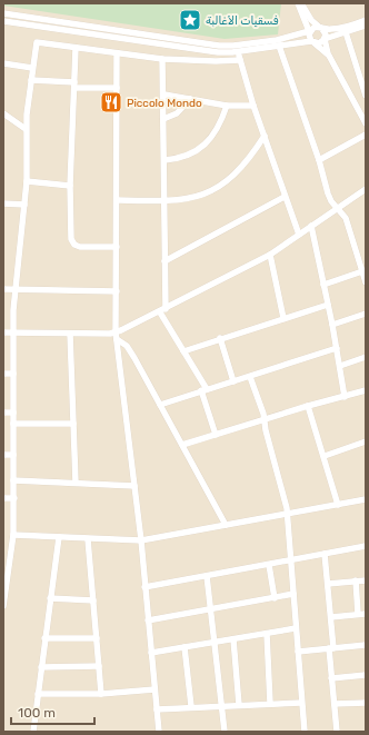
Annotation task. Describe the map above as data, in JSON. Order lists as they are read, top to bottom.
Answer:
{
  "places": {
    "place": ["فسقيات الأغالبة"],
    "restaurant": ["Piccolo Mondo"]
  },
  "scale_bar": "100 m"
}
